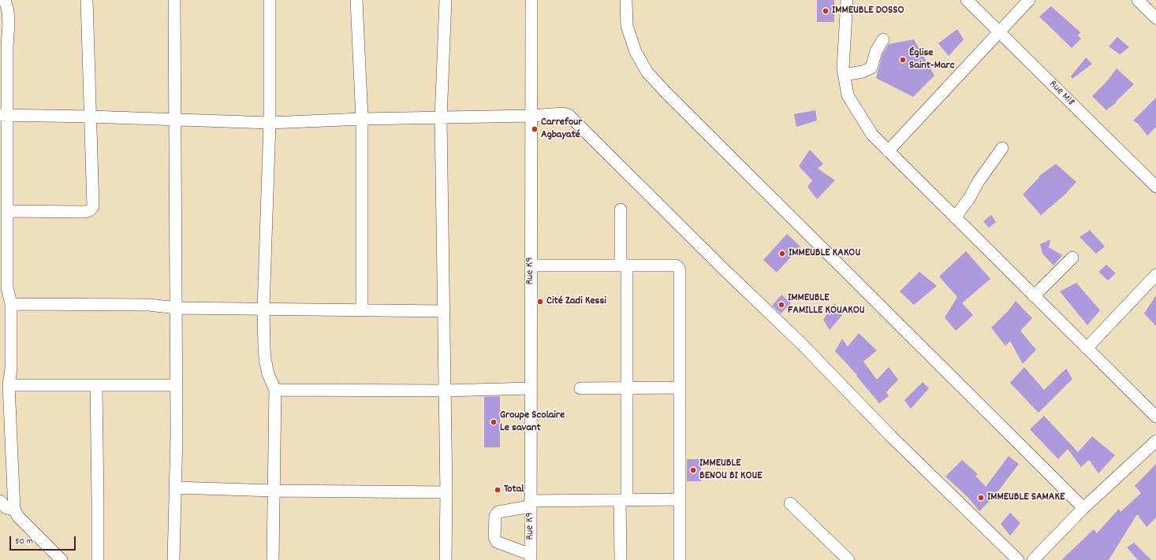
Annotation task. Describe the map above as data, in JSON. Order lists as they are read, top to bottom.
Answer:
{
  "streets": {
    "street": ["Rue M18", "Rue K9"]
  },
  "places": [
    "IMMEUBLE DOSSO",
    "Église Saint-Marc",
    "Carrefour Agbayaté",
    "IMMEUBLE KAKOU",
    "Cité Zadi Kessi",
    "IMMEUBLE FAMILLE KOUAKOU",
    "Groupe Scolaire Le savant",
    "IMMEUBLE BENOU BI KOUE",
    "Total",
    "IMMEUBLE SAMAKE"
  ],
  "scale_bar": "50 m"
}
